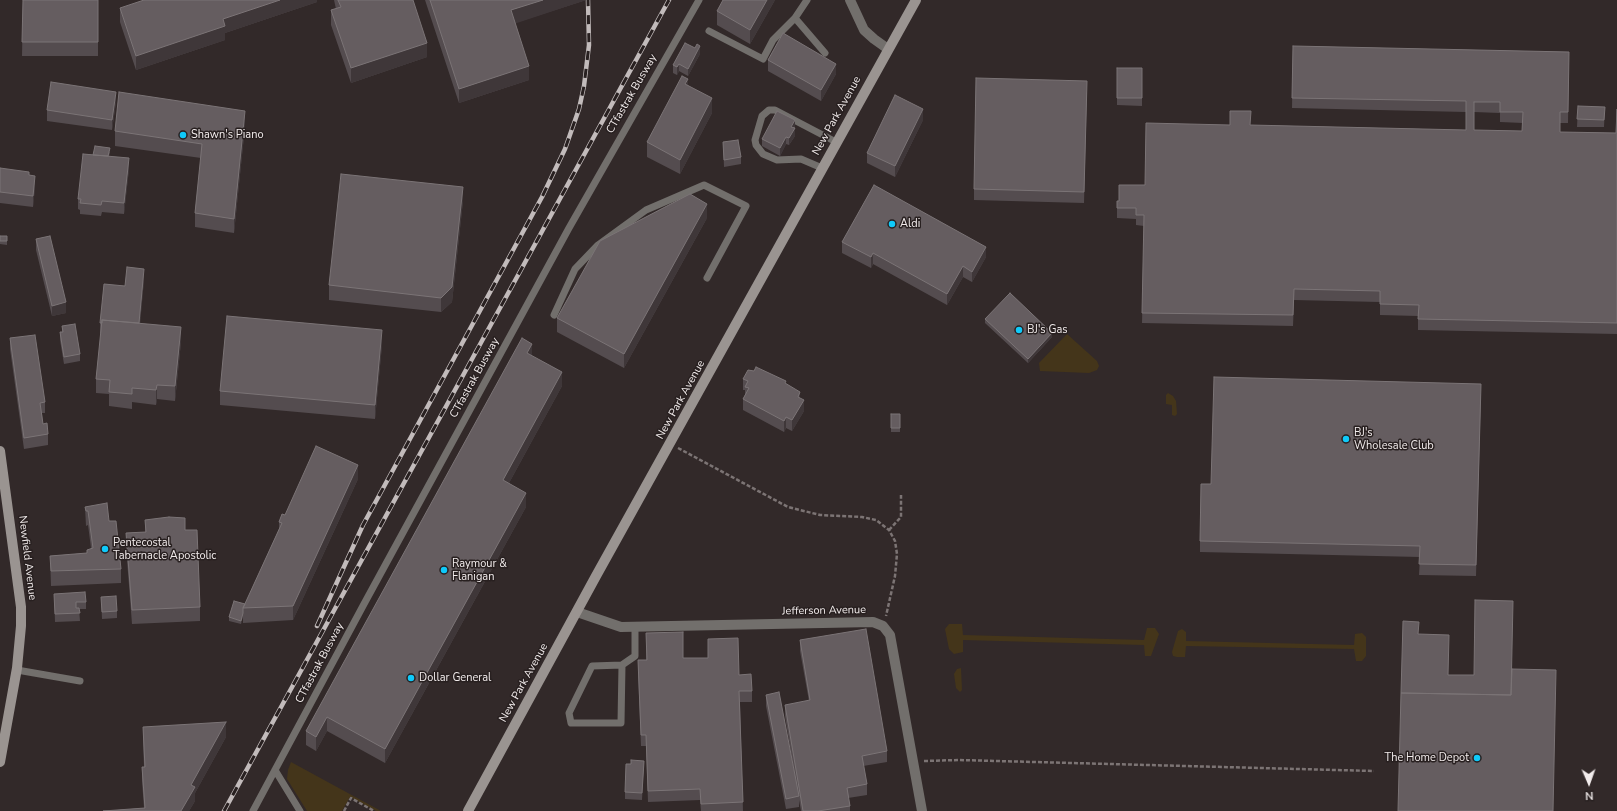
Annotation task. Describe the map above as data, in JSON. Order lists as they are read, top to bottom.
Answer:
{
  "streets": {
    "main road": ["New Park Avenue", "Newfield Avenue"],
    "street": ["Jefferson Avenue"],
    "lane": ["CTfastrak Busway"]
  },
  "crossings": [
    ["New Park Avenue", "Jefferson Avenue"]
  ],
  "places": [
    "Shawn's Piano",
    "Aldi",
    "BJ's Gas",
    "BJ's Wholesale Club",
    "Pentecostal Tabernacle Apostolic",
    "Raymour & Flanigan",
    "Dollar General",
    "The Home Depot"
  ],
  "north": "bottom"
}
